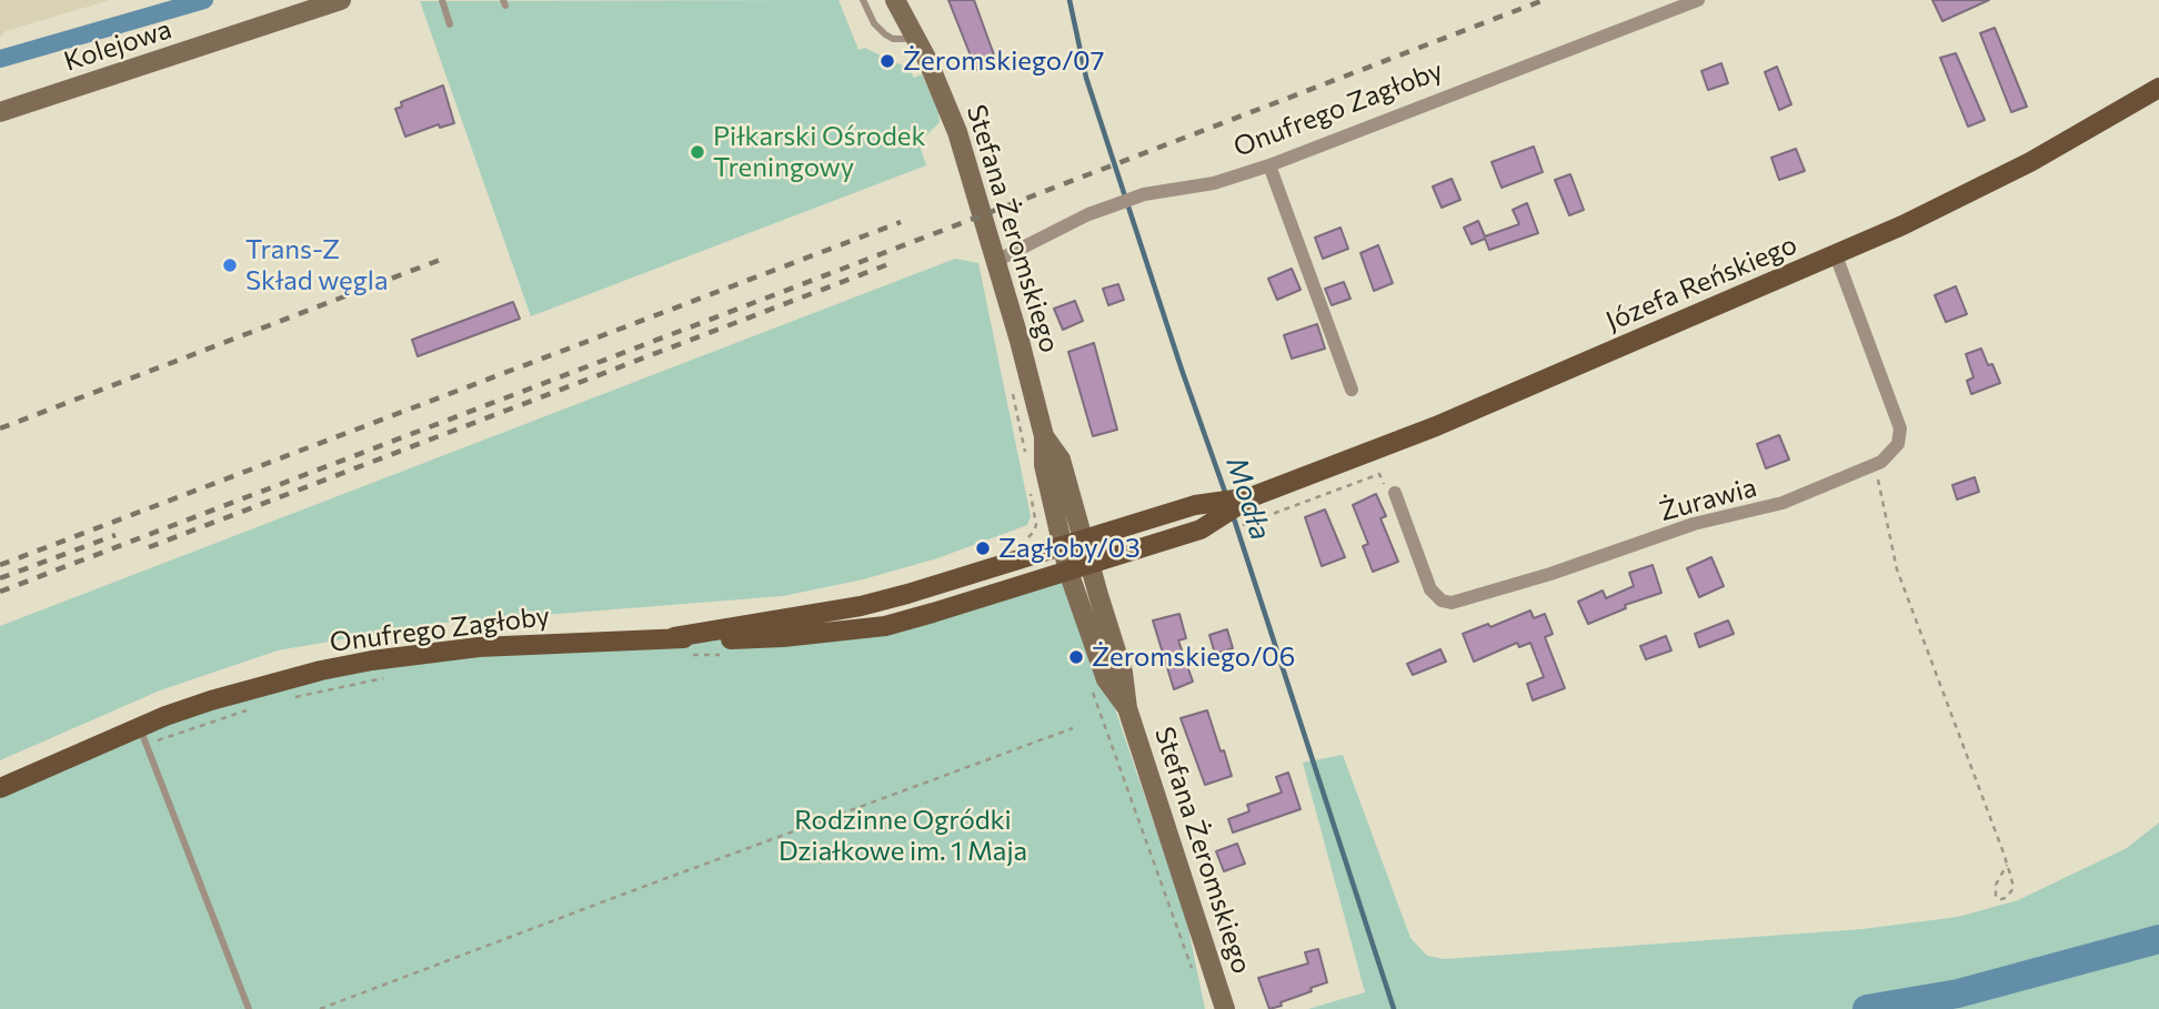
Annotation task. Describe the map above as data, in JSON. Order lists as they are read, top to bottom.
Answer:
{
  "streets": {
    "main road": ["Onufrego Zagłoby", "Józefa Reńskiego"],
    "street": ["Kolejowa", "Stefana Żeromskiego", "Żurawia"]
  },
  "crossings": [
    ["Onufrego Zagłoby", "Stefana Żeromskiego"],
    ["Onufrego Zagłoby", "Józefa Reńskiego"],
    ["Stefana Żeromskiego", "Józefa Reńskiego"],
    ["Józefa Reńskiego", "Żurawia"]
  ],
  "water": ["Modła"],
  "parks": ["Rodzinne Ogródki Działkowe im. 1 Maja"],
  "places": [
    "Żeromskiego/07",
    "Piłkarski Ośrodek Treningowy",
    "Trans-Z Skład węgla",
    "Zagłoby/03",
    "Żeromskiego/06"
  ]
}
